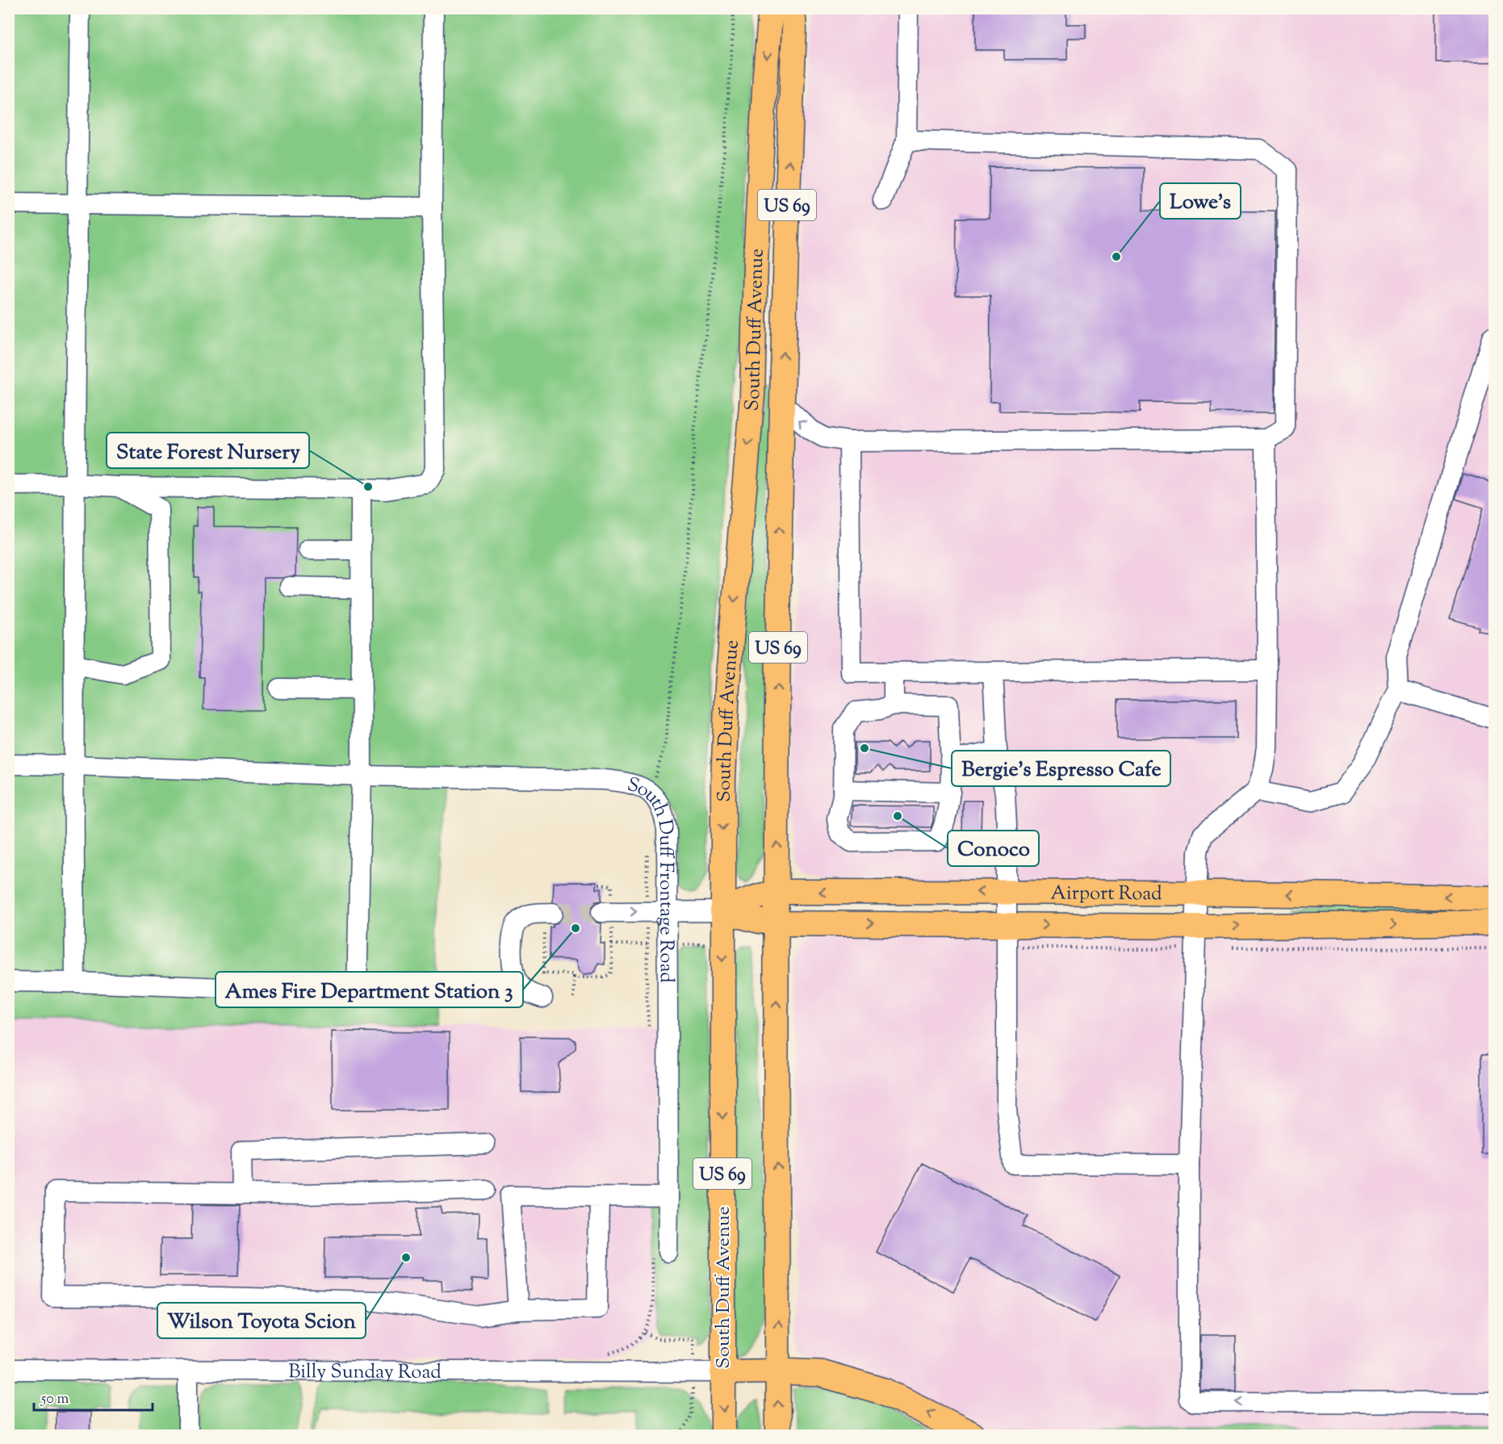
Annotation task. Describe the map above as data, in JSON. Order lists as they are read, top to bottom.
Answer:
{
  "streets": {
    "main road": ["US 69", "South Duff Avenue", "Airport Road"],
    "street": ["South Duff Frontage Road", "Billy Sunday Road"]
  },
  "crossings": [
    ["South Duff Avenue", "Airport Road"],
    ["South Duff Avenue", "Billy Sunday Road"],
    ["South Duff Frontage Road", "Airport Road"]
  ],
  "places": [
    "Lowe's",
    "State Forest Nursery",
    "Bergie's Espresso Cafe",
    "Conoco",
    "Ames Fire Department Station 3",
    "Wilson Toyota Scion"
  ],
  "scale_bar": "50 m"
}
